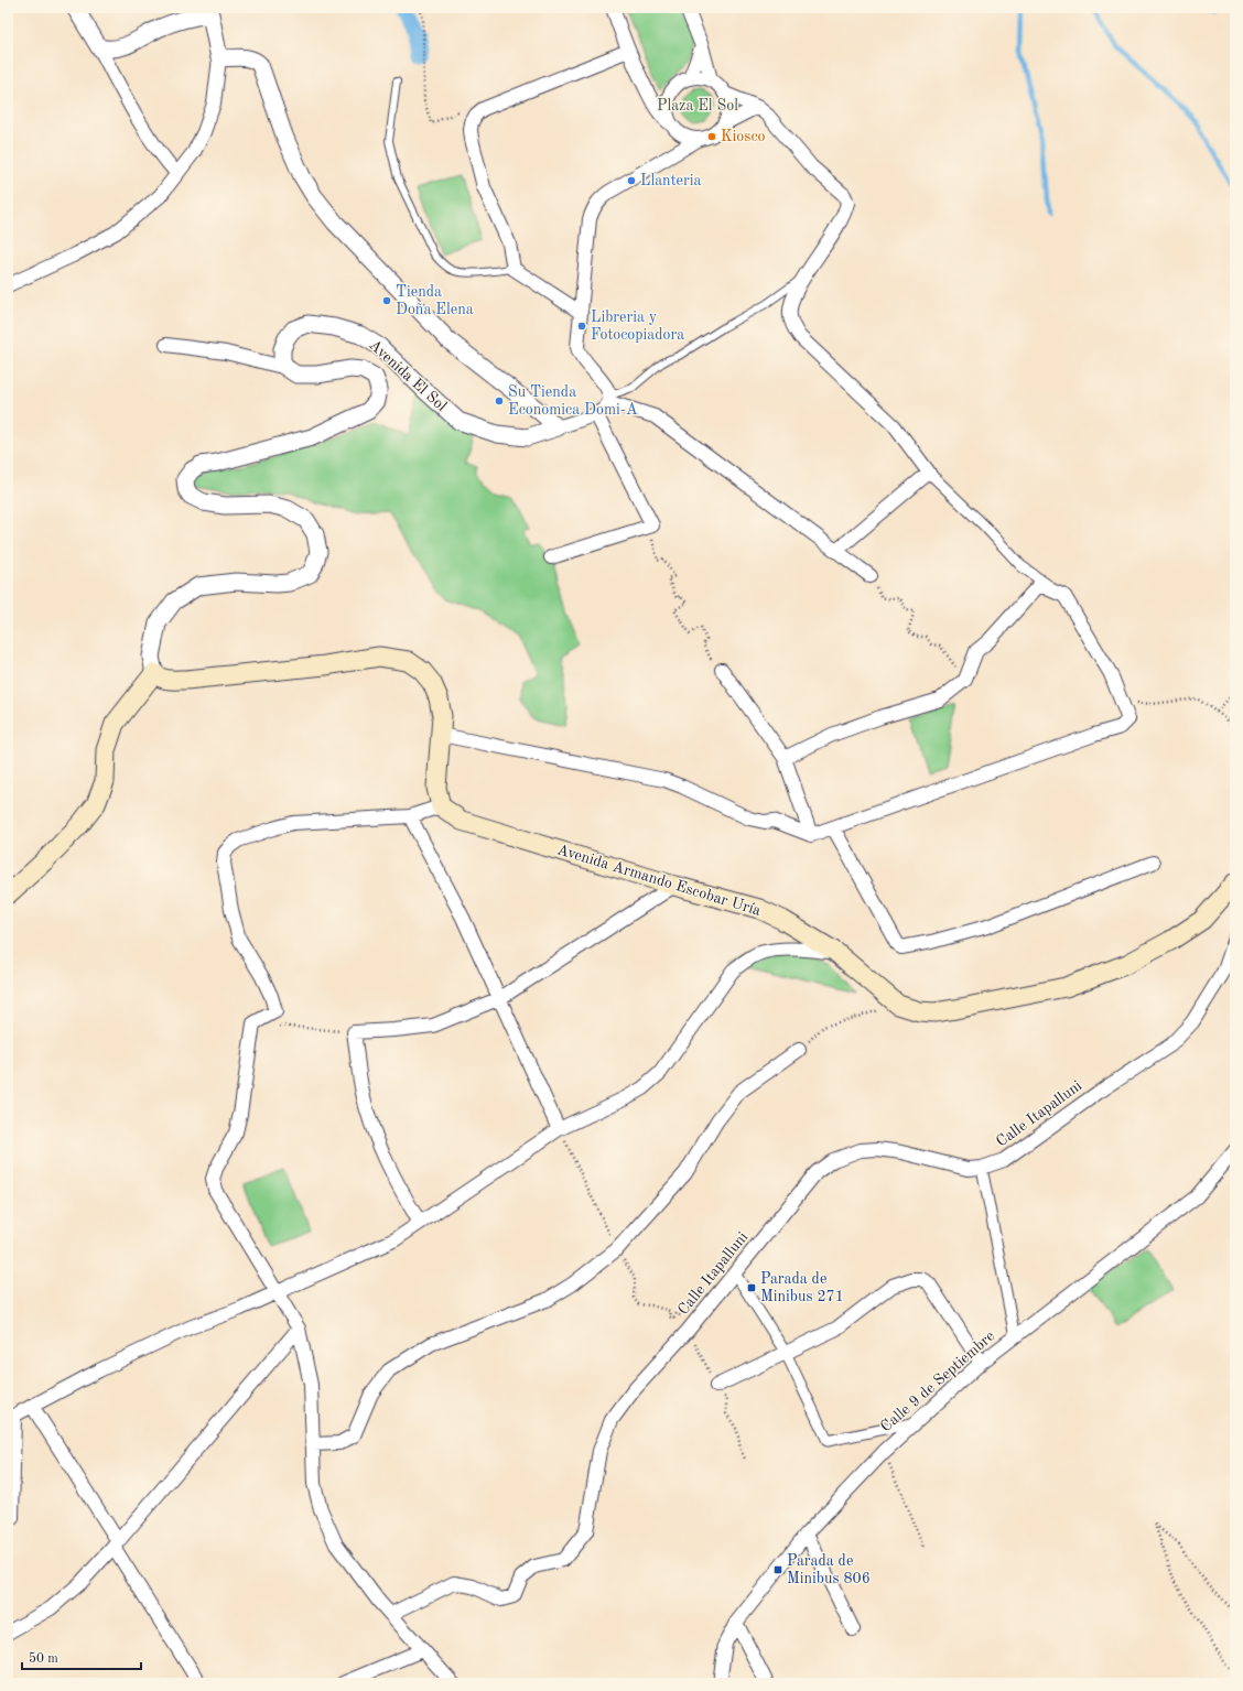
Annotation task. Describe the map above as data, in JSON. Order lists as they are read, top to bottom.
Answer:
{
  "streets": {
    "main road": ["Avenida Armando Escobar Uría"],
    "street": ["Avenida El Sol", "Calle Itapalluni", "Calle 9 de Septiembre"]
  },
  "parks": ["Plaza El Sol"],
  "places": {
    "other": [
      "Kiosco",
      "Llanteria",
      "Tienda Doña Elena",
      "Libreria y Fotocopiadora",
      "Su Tienda Economica Domi-A"
    ],
    "transit": ["Parada de Minibus 271", "Parada de Minibus 806"]
  },
  "scale_bar": "50 m"
}
